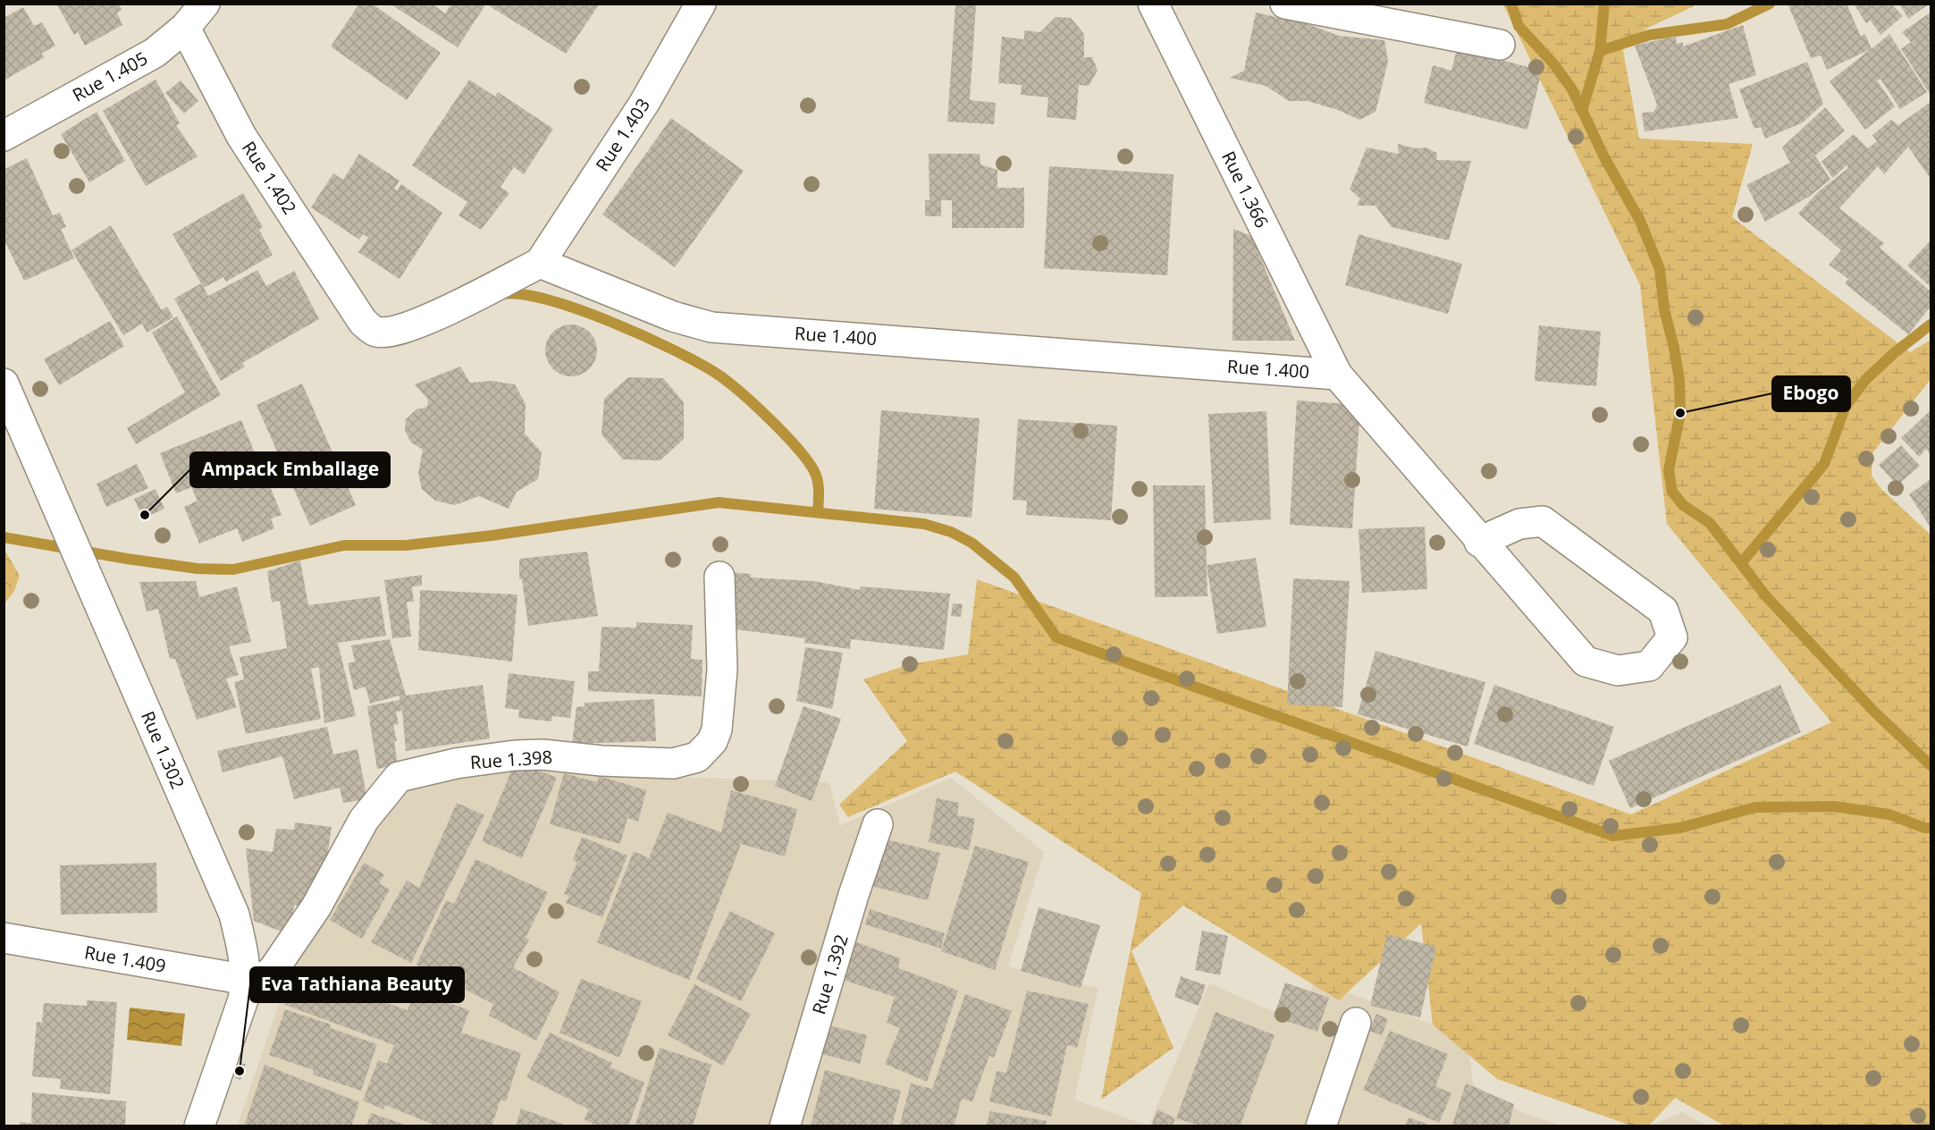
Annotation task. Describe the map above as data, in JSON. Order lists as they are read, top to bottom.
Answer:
{
  "streets": {
    "street": [
      "Rue 1.405",
      "Rue 1.403",
      "Rue 1.402",
      "Rue 1.366",
      "Rue 1.400",
      "Rue 1.302",
      "Rue 1.398",
      "Rue 1.409",
      "Rue 1.392"
    ]
  },
  "crossings": [
    ["Rue 1.405", "Rue 1.402"],
    ["Rue 1.403", "Rue 1.402"],
    ["Rue 1.403", "Rue 1.400"],
    ["Rue 1.402", "Rue 1.400"],
    ["Rue 1.366", "Rue 1.400"],
    ["Rue 1.302", "Rue 1.398"],
    ["Rue 1.302", "Rue 1.409"],
    ["Rue 1.398", "Rue 1.409"]
  ],
  "places": ["Ebogo", "Ampack Emballage", "Eva Tathiana Beauty"]
}
